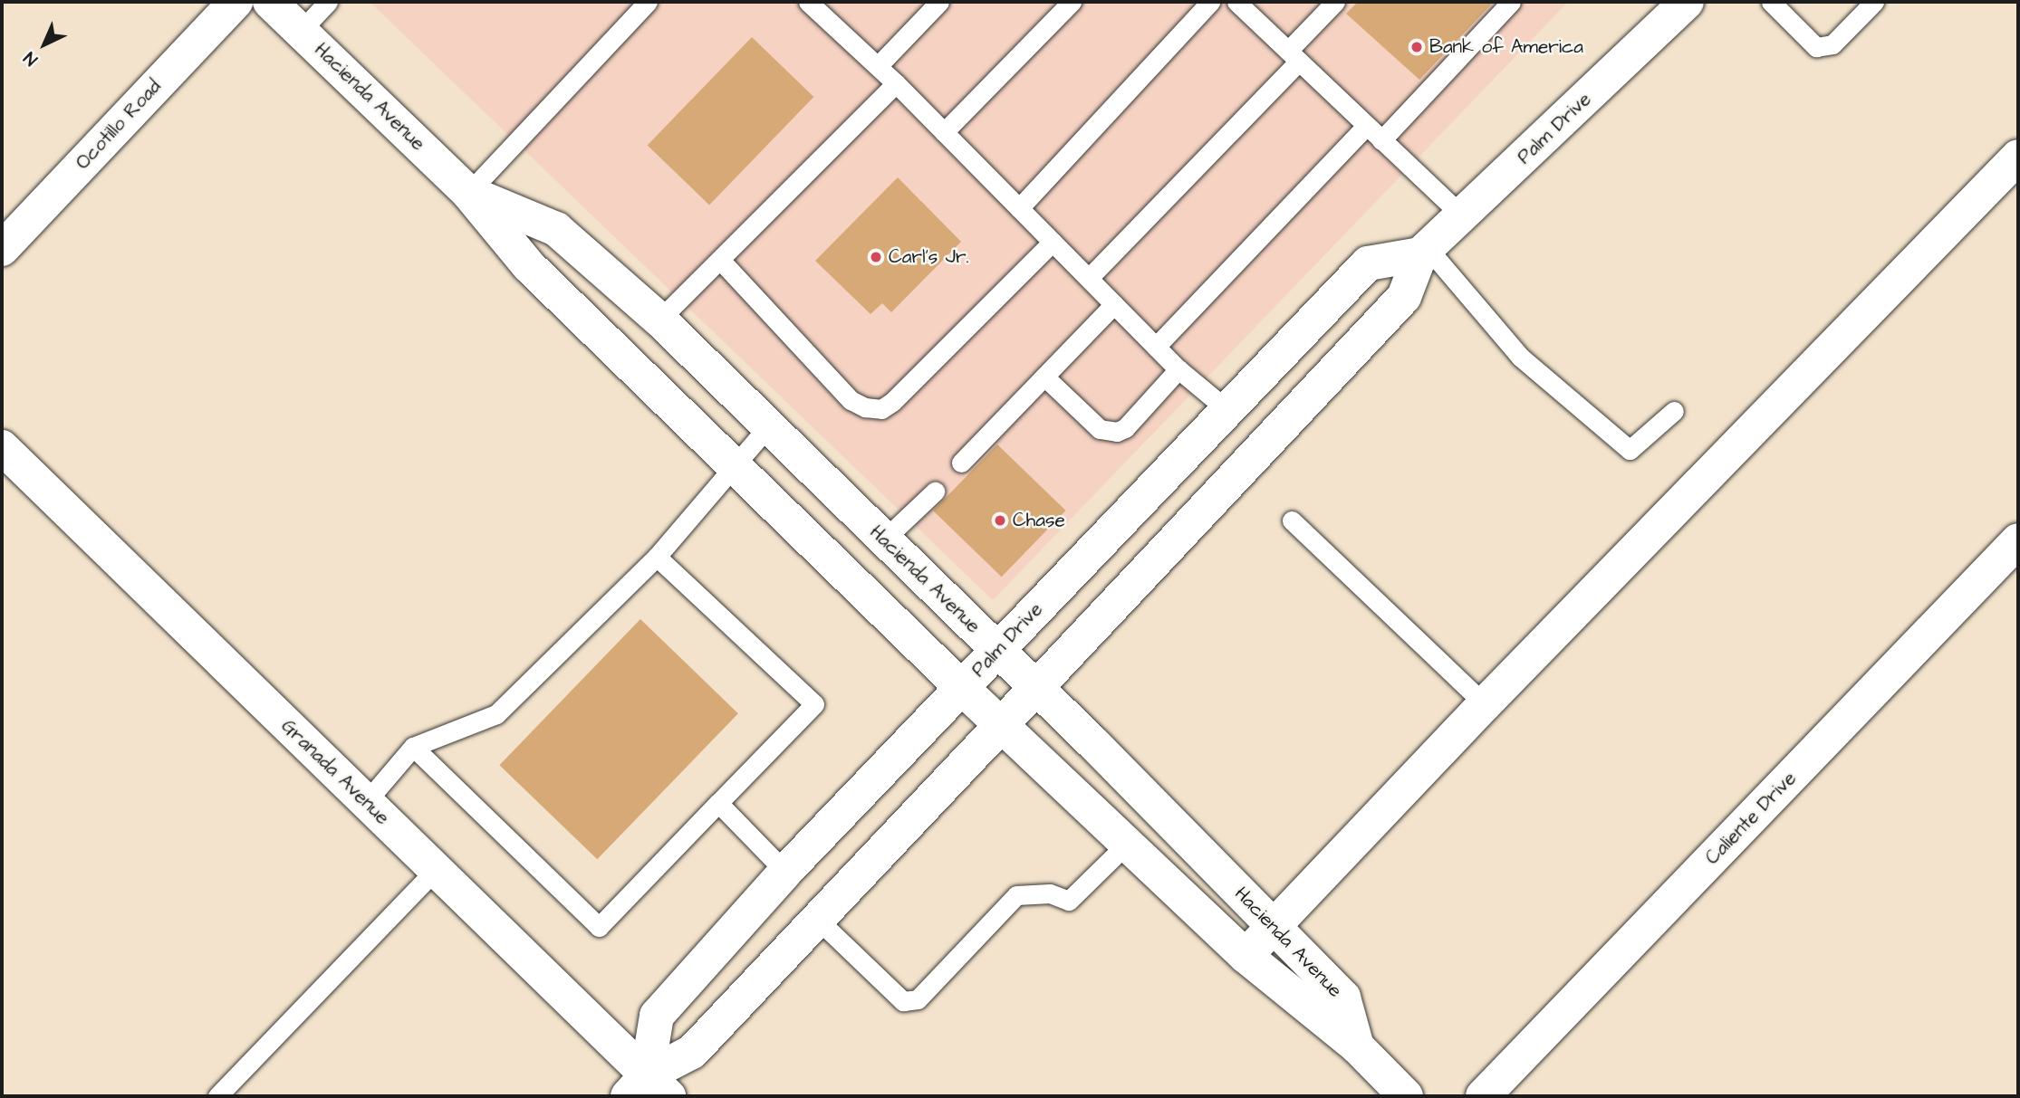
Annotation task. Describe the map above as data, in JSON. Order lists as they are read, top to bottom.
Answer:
{
  "streets": {
    "street": [
      "Hacienda Avenue",
      "Ocotillo Road",
      "Palm Drive",
      "Granada Avenue",
      "Caliente Drive"
    ]
  },
  "crossings": [
    ["Hacienda Avenue", "Palm Drive"],
    ["Palm Drive", "Granada Avenue"]
  ],
  "places": ["Bank of America", "Carl's Jr.", "Chase"],
  "north": "bottom left"
}
